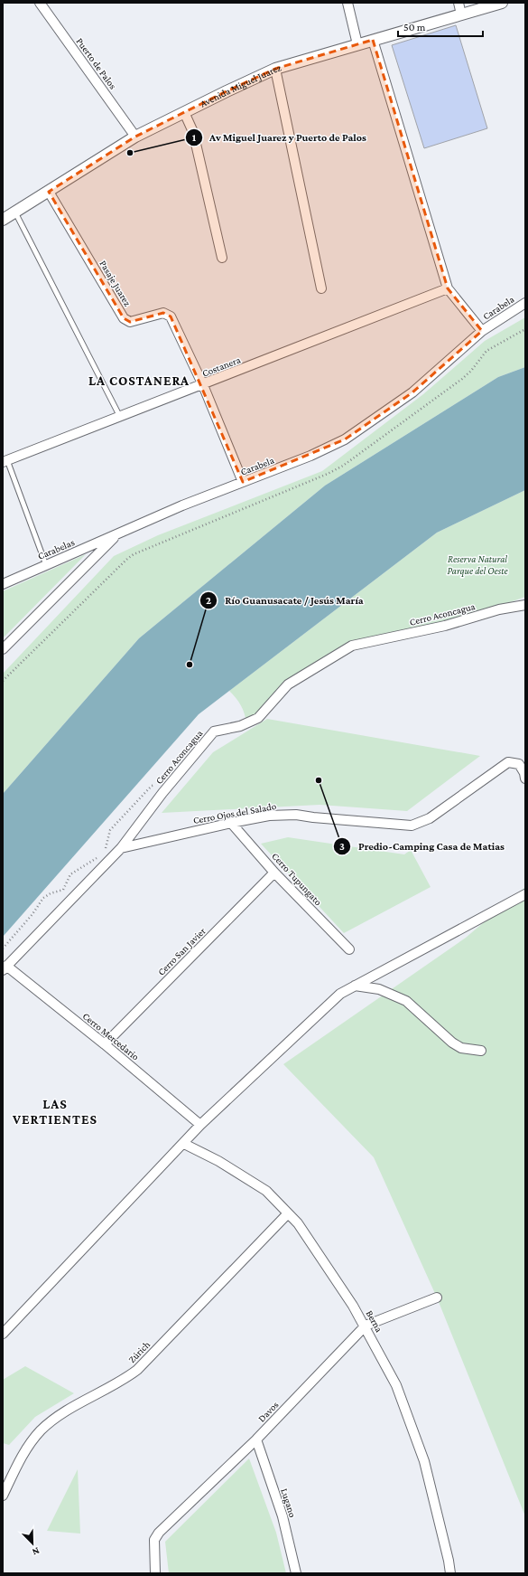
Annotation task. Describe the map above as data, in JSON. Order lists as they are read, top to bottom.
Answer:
{
  "streets": {
    "street": [
      "Puerto de Palos",
      "Avenida Miguel Juarez",
      "Pasaje Juarez",
      "Carabela",
      "Costanera",
      "Carabelas",
      "Cerro Aconcagua",
      "Cerro Ojos del Salado",
      "Cerro Tupungato",
      "Cerro San Javier",
      "Cerro Mercedario",
      "Berna",
      "Zúrich",
      "Davos",
      "Lugano"
    ]
  },
  "crossings": [
    ["Puerto de Palos", "Avenida Miguel Juarez"],
    ["Avenida Miguel Juarez", "Pasaje Juarez"],
    ["Pasaje Juarez", "Carabela"],
    ["Pasaje Juarez", "Costanera"],
    ["Carabela", "Carabelas"],
    ["Cerro Aconcagua", "Cerro Ojos del Salado"],
    ["Cerro Aconcagua", "Cerro Mercedario"],
    ["Cerro Ojos del Salado", "Cerro Tupungato"],
    ["Cerro Tupungato", "Cerro San Javier"],
    ["Cerro San Javier", "Cerro Mercedario"],
    ["Berna", "Zúrich"],
    ["Berna", "Davos"],
    ["Davos", "Lugano"]
  ],
  "districts": ["LA COSTANERA", "LAS VERTIENTES"],
  "parks": ["Reserva Natural Parque del Oeste"],
  "places": ["Av Miguel Juarez y Puerto de Palos", "Río Guanusacate / Jesús María", "Predio-Camping Casa de Matias"],
  "scale_bar": "50 m",
  "north": "bottom right"
}
